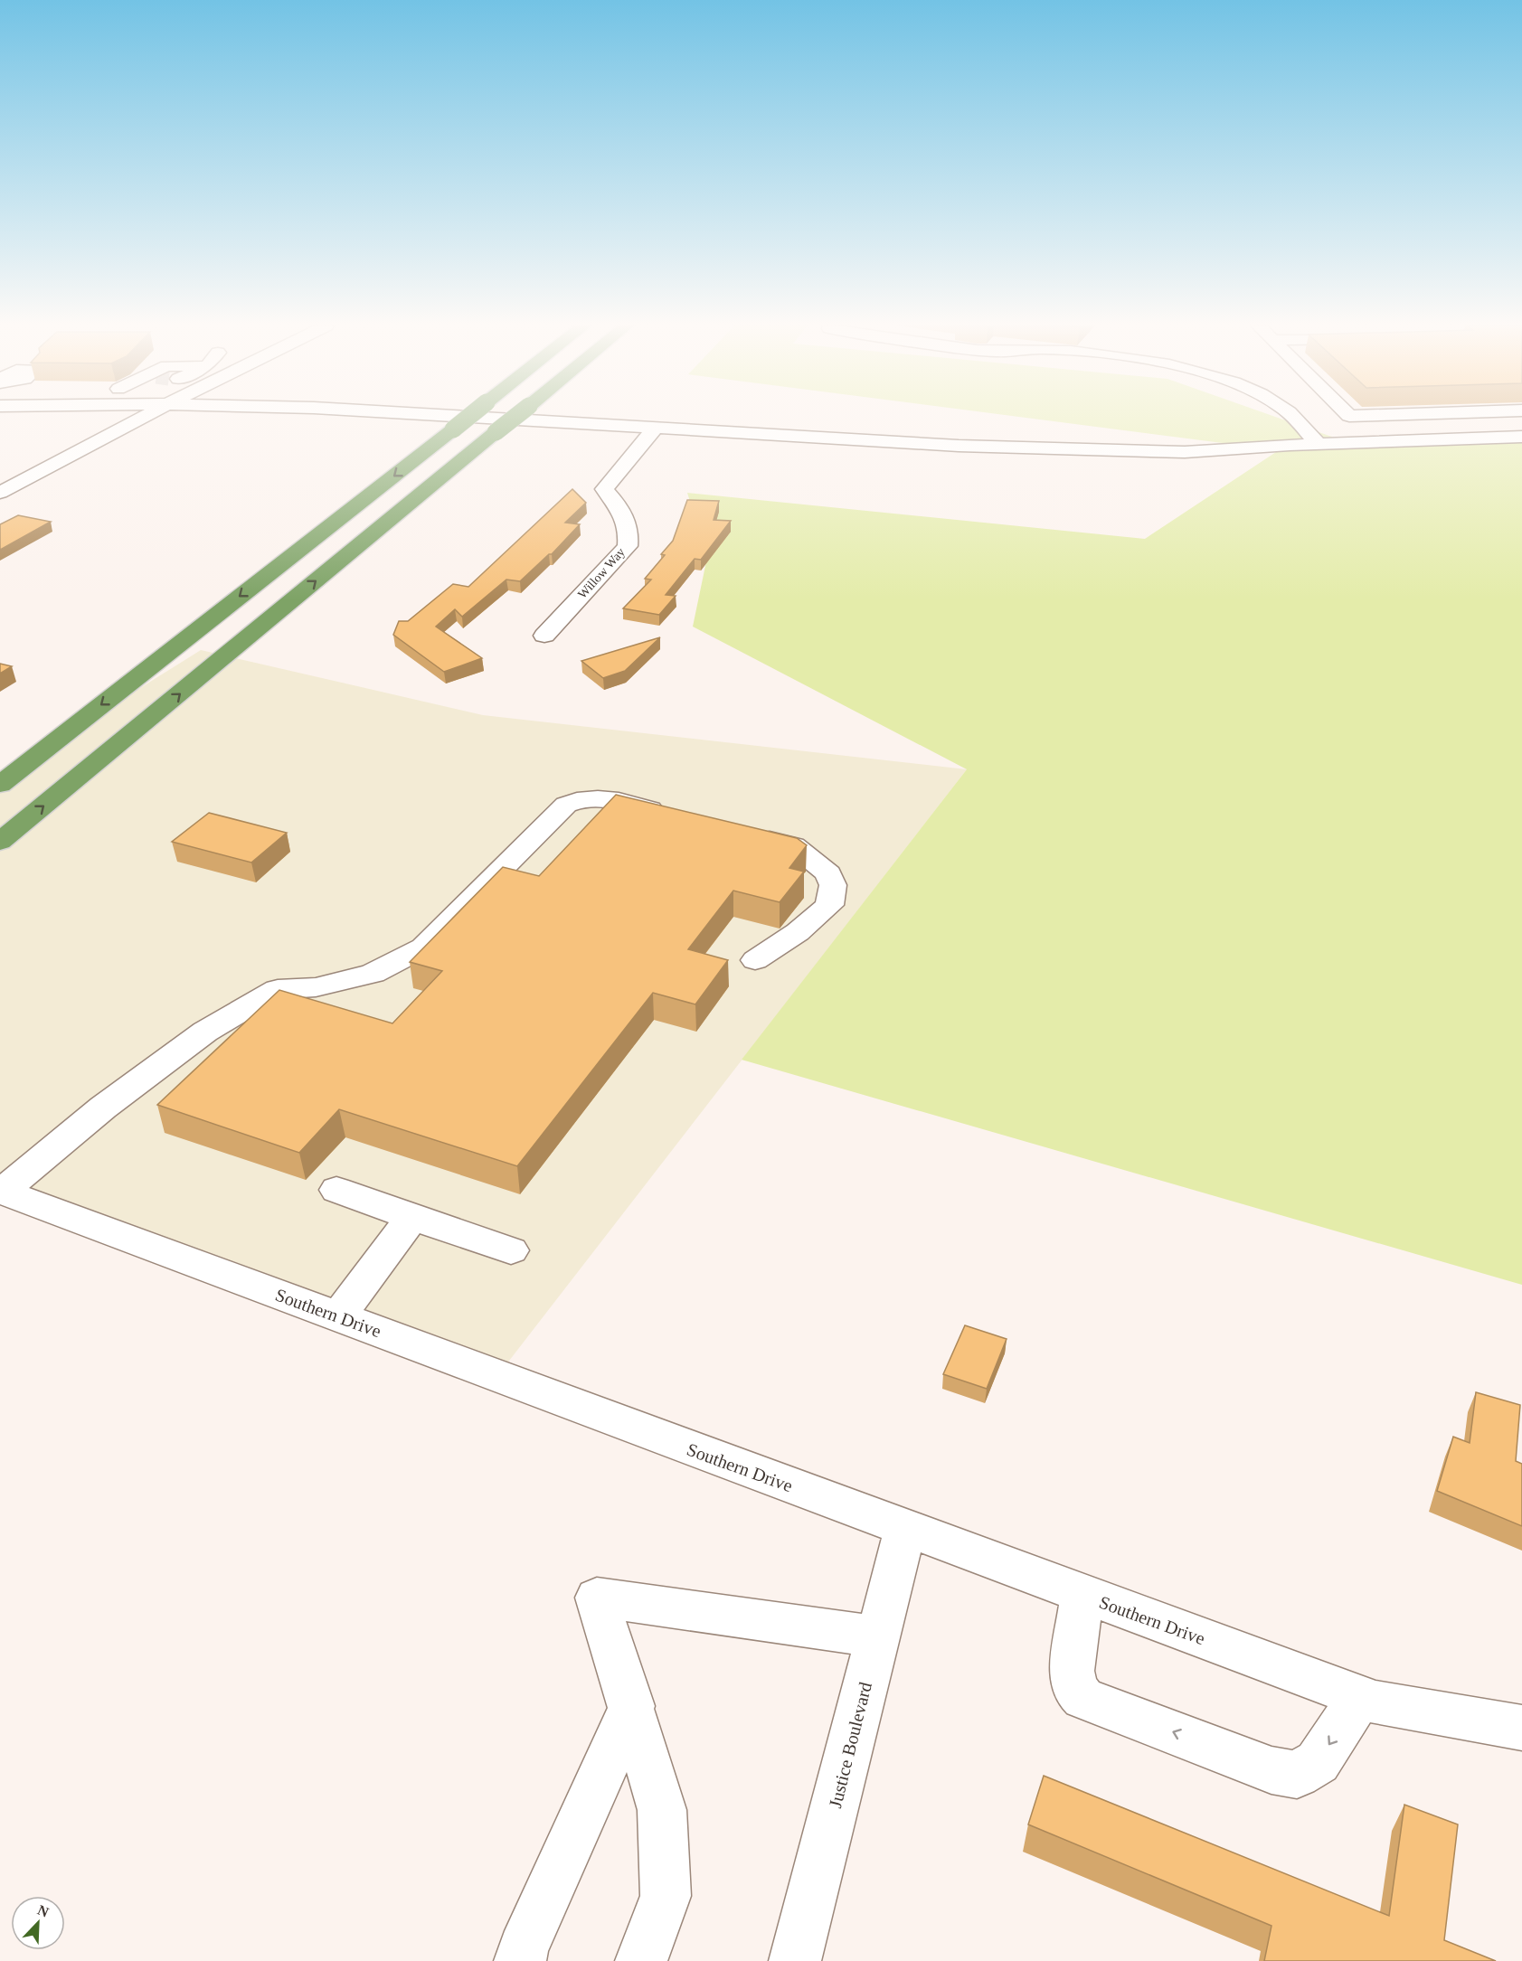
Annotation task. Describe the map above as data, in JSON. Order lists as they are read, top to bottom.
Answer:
{
  "streets": {
    "street": ["Willow Way", "Southern Drive", "Justice Boulevard"]
  },
  "crossings": [
    ["Southern Drive", "Justice Boulevard"]
  ],
  "north": "top right"
}
